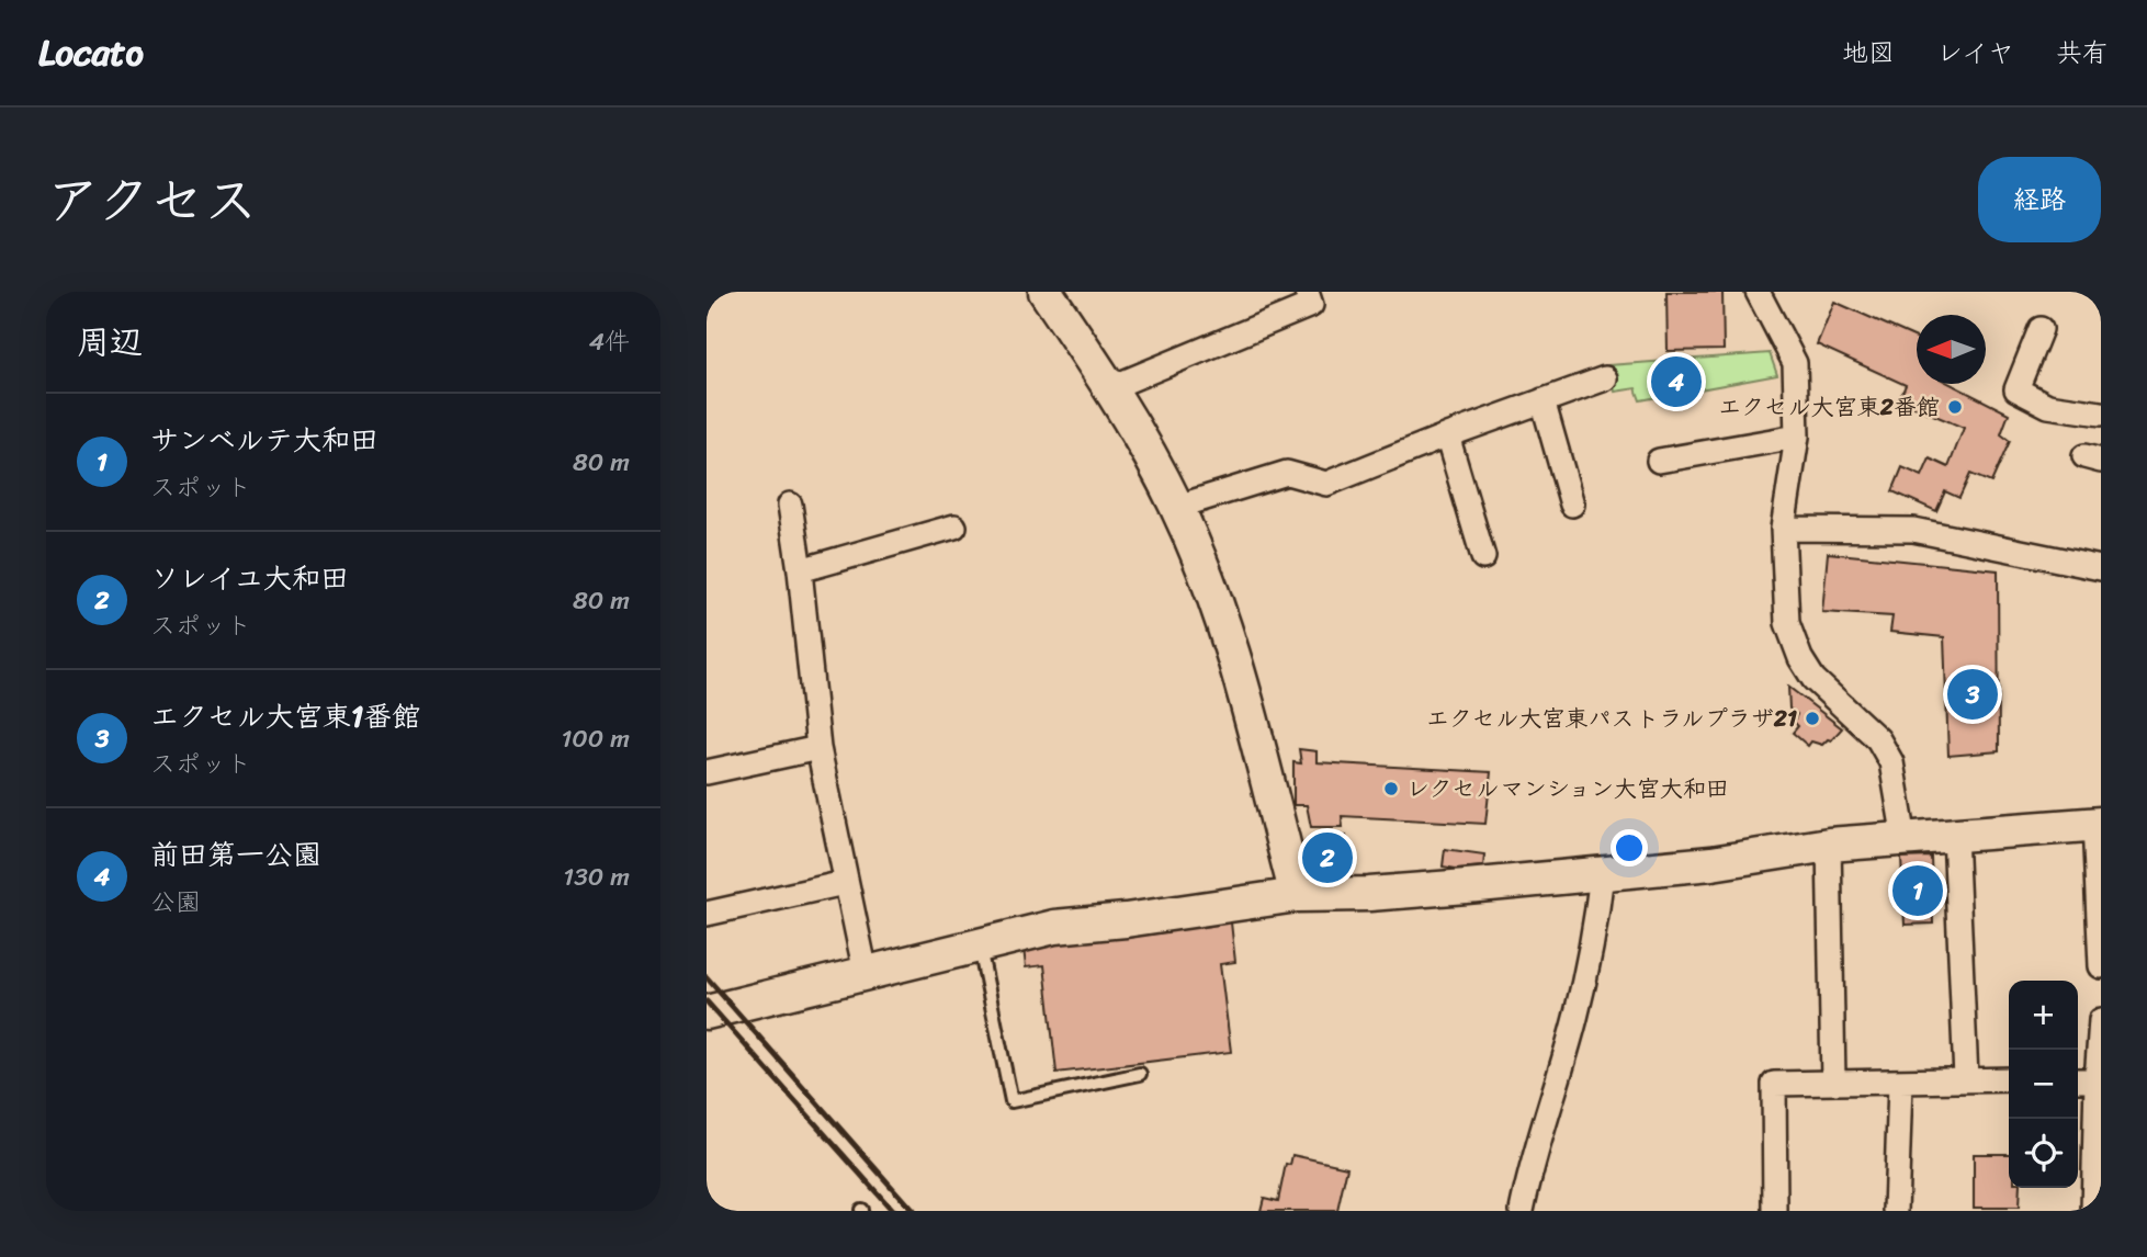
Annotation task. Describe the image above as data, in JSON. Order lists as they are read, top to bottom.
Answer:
{
  "places": ["エクセル大宮東2番館", "エクセル大宮東パストラルプラザ21", "レクセルマンション大宮大和田"],
  "north": "left",
  "page": {
    "header": "Locato",
    "nav": ["地図", "レイヤ", "共有"],
    "title": "アクセス",
    "buttons": "経路",
    "heading": ["周辺", "4件"],
    "pins": [
      "4",
      "3",
      "2",
      "1"
    ],
    "list": [
      {
        "mark": "1",
        "name": "サンベルテ大和田",
        "note": "スポット",
        "value": "80 m"
      },
      {
        "mark": "2",
        "name": "ソレイユ大和田",
        "note": "スポット",
        "value": "80 m"
      },
      {
        "mark": "3",
        "name": "エクセル大宮東1番館",
        "note": "スポット",
        "value": "100 m"
      },
      {
        "mark": "4",
        "name": "前田第一公園",
        "note": "公園",
        "value": "130 m"
      }
    ],
    "map_buttons": ["+", "−"]
  }
}
